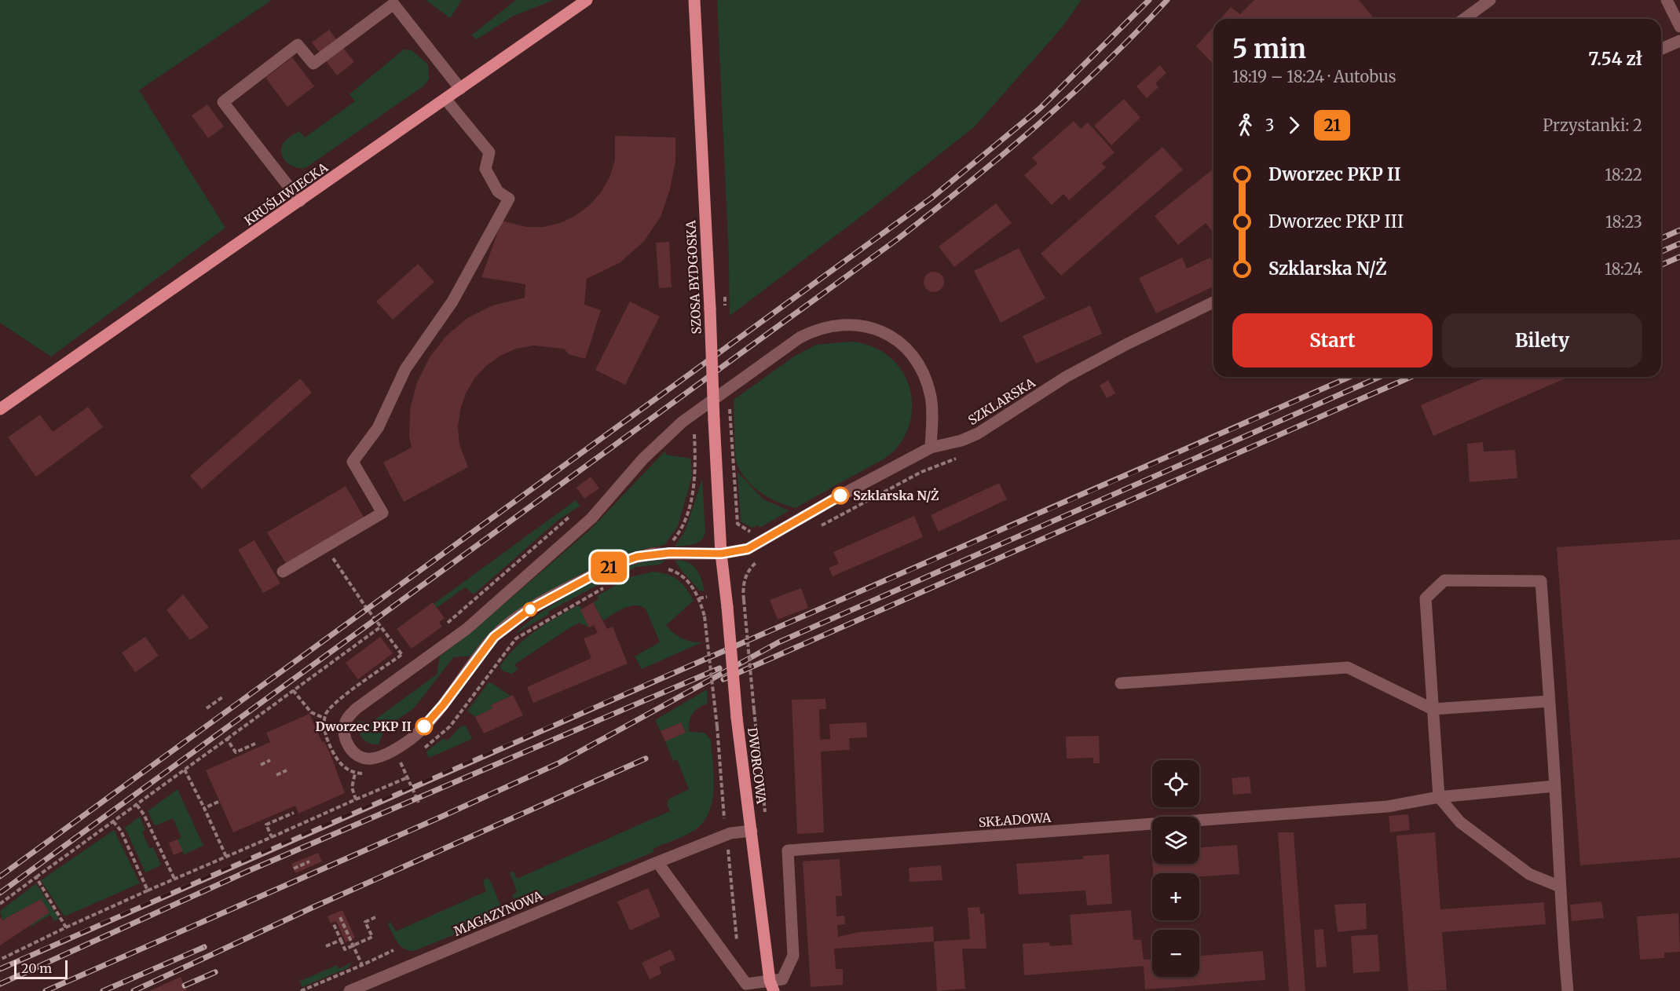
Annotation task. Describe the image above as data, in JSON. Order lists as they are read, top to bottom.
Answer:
{
  "streets": {
    "main road": ["KRUŚLIWIECKA", "SZOSA BYDGOSKA", "DWORCOWA"],
    "street": ["SZKLARSKA", "SKŁADOWA", "MAGAZYNOWA"]
  },
  "crossings": [
    ["SZOSA BYDGOSKA", "SZKLARSKA"],
    ["SZOSA BYDGOSKA", "DWORCOWA"],
    ["SZKLARSKA", "DWORCOWA"],
    ["DWORCOWA", "SKŁADOWA"],
    ["DWORCOWA", "MAGAZYNOWA"]
  ],
  "places": ["Szklarska N/Ż", "Dworzec PKP II"],
  "lines": ["bus line 21"],
  "scale_bar": "20 m",
  "page": {
    "on_map": "21",
    "heading": ["5 min", "18:19 – 18:24 · Autobus", "7.54 zł"],
    "legs": ["3", "21", "Przystanki: 2"],
    "list": [
      {
        "name": "Dworzec PKP II",
        "value": "18:22"
      },
      {
        "name": "Dworzec PKP III",
        "value": "18:23"
      },
      {
        "name": "Szklarska N/Ż",
        "value": "18:24"
      }
    ],
    "buttons": ["Start", "Bilety"],
    "map_buttons": ["+", "−"],
    "scale": "20 m"
  }
}
